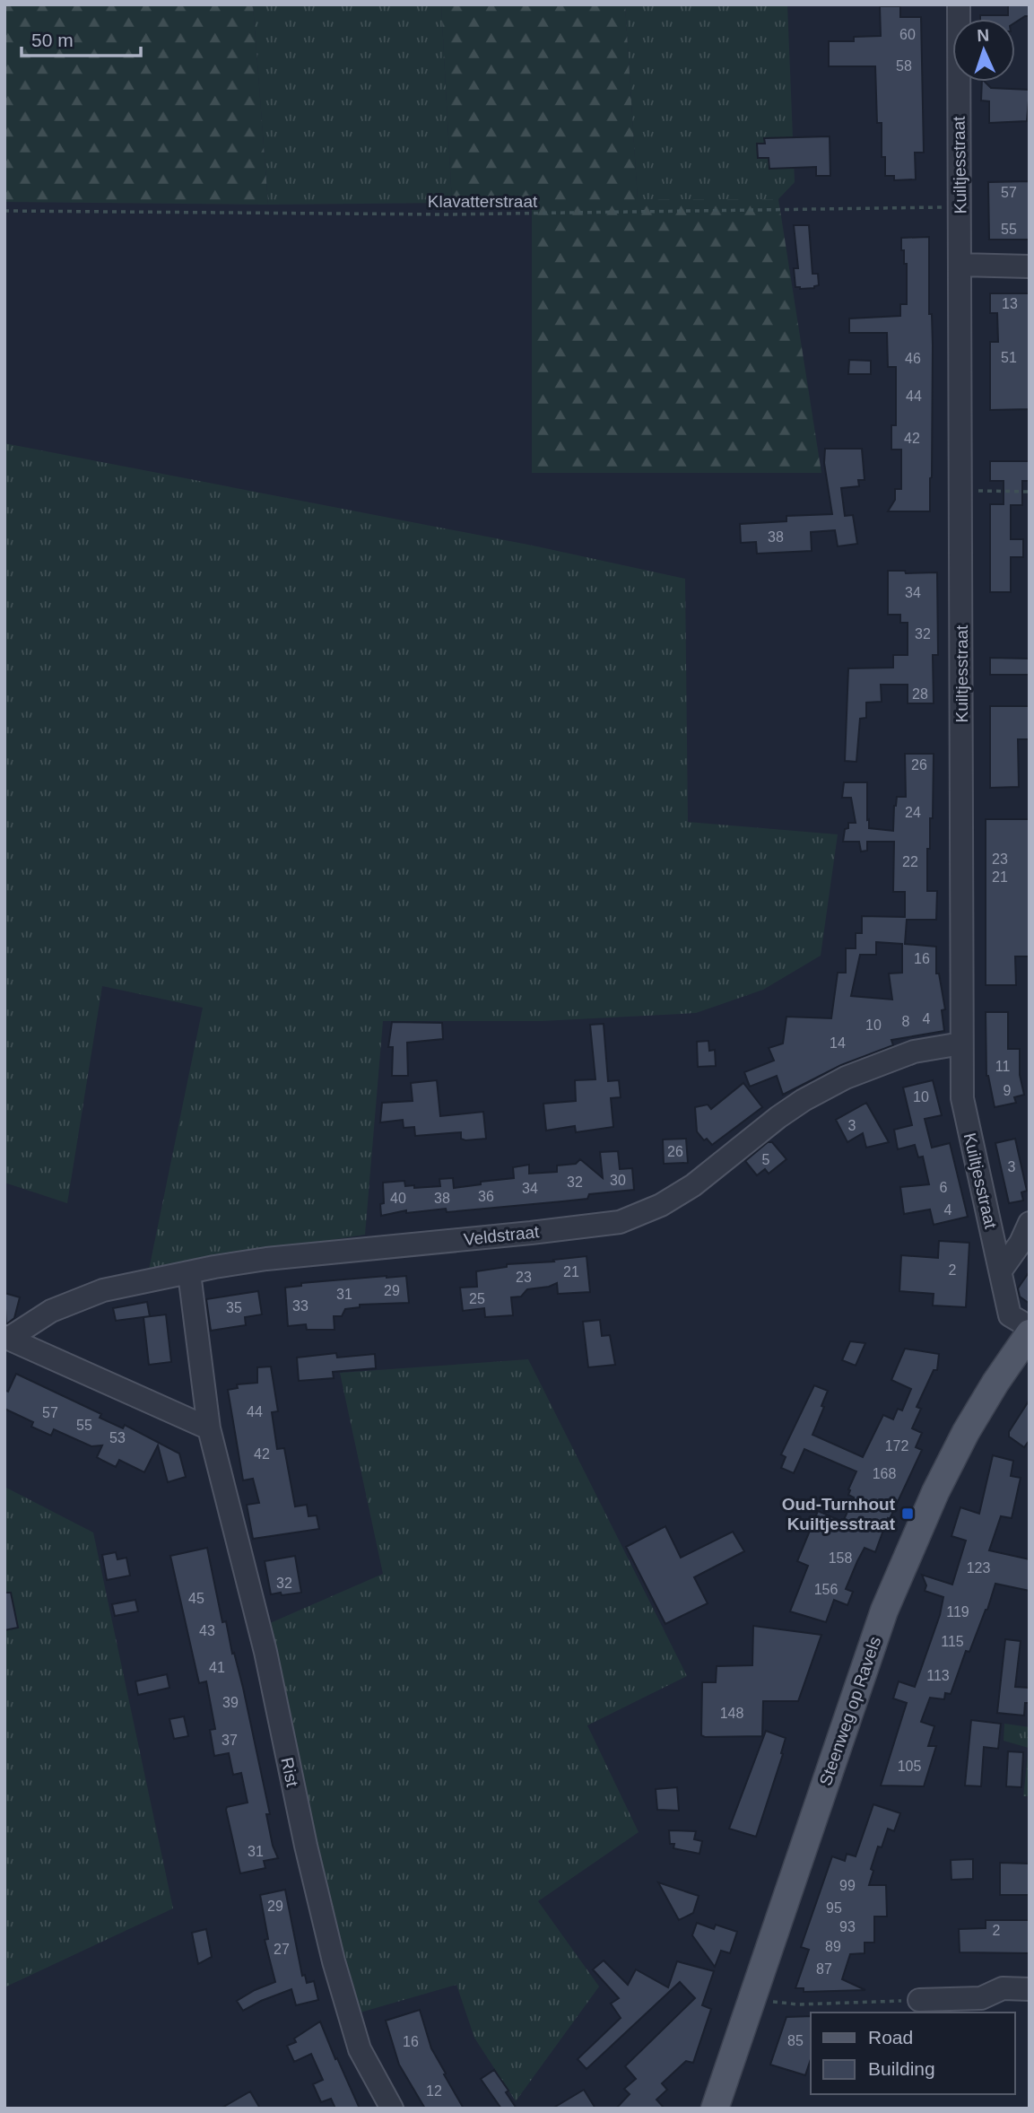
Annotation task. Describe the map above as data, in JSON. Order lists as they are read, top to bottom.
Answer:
{
  "streets": {
    "main road": ["Steenweg op Ravels"],
    "street": ["Kuiltjesstraat", "Veldstraat", "Rist"],
    "path": ["Klavatterstraat"]
  },
  "crossings": [
    ["Kuiltjesstraat", "Klavatterstraat"],
    ["Kuiltjesstraat", "Veldstraat"],
    ["Veldstraat", "Rist"]
  ],
  "places": {
    "transit": ["Oud-Turnhout Kuiltjesstraat"]
  },
  "house_numbers": [
    "60",
    "58",
    "57",
    "55",
    "13",
    "51",
    "46",
    "44",
    "42",
    "38",
    "34",
    "32",
    "28",
    "26",
    "24",
    "23",
    "22",
    "21",
    "16",
    "4",
    "8",
    "10",
    "14",
    "11",
    "9",
    "10",
    "3",
    "26",
    "5",
    "3",
    "30",
    "32",
    "6",
    "34",
    "36",
    "40",
    "38",
    "4",
    "2",
    "21",
    "23",
    "29",
    "31",
    "25",
    "33",
    "35",
    "44",
    "57",
    "55",
    "53",
    "172",
    "42",
    "168",
    "158",
    "123",
    "32",
    "156",
    "45",
    "119",
    "43",
    "115",
    "41",
    "113",
    "39",
    "148",
    "37",
    "105",
    "31",
    "99",
    "29",
    "95",
    "93",
    "2",
    "89",
    "27",
    "87",
    "85",
    "16",
    "12"
  ],
  "legend": ["Road", "Building"],
  "scale_bar": "50 m",
  "north": "top"
}
